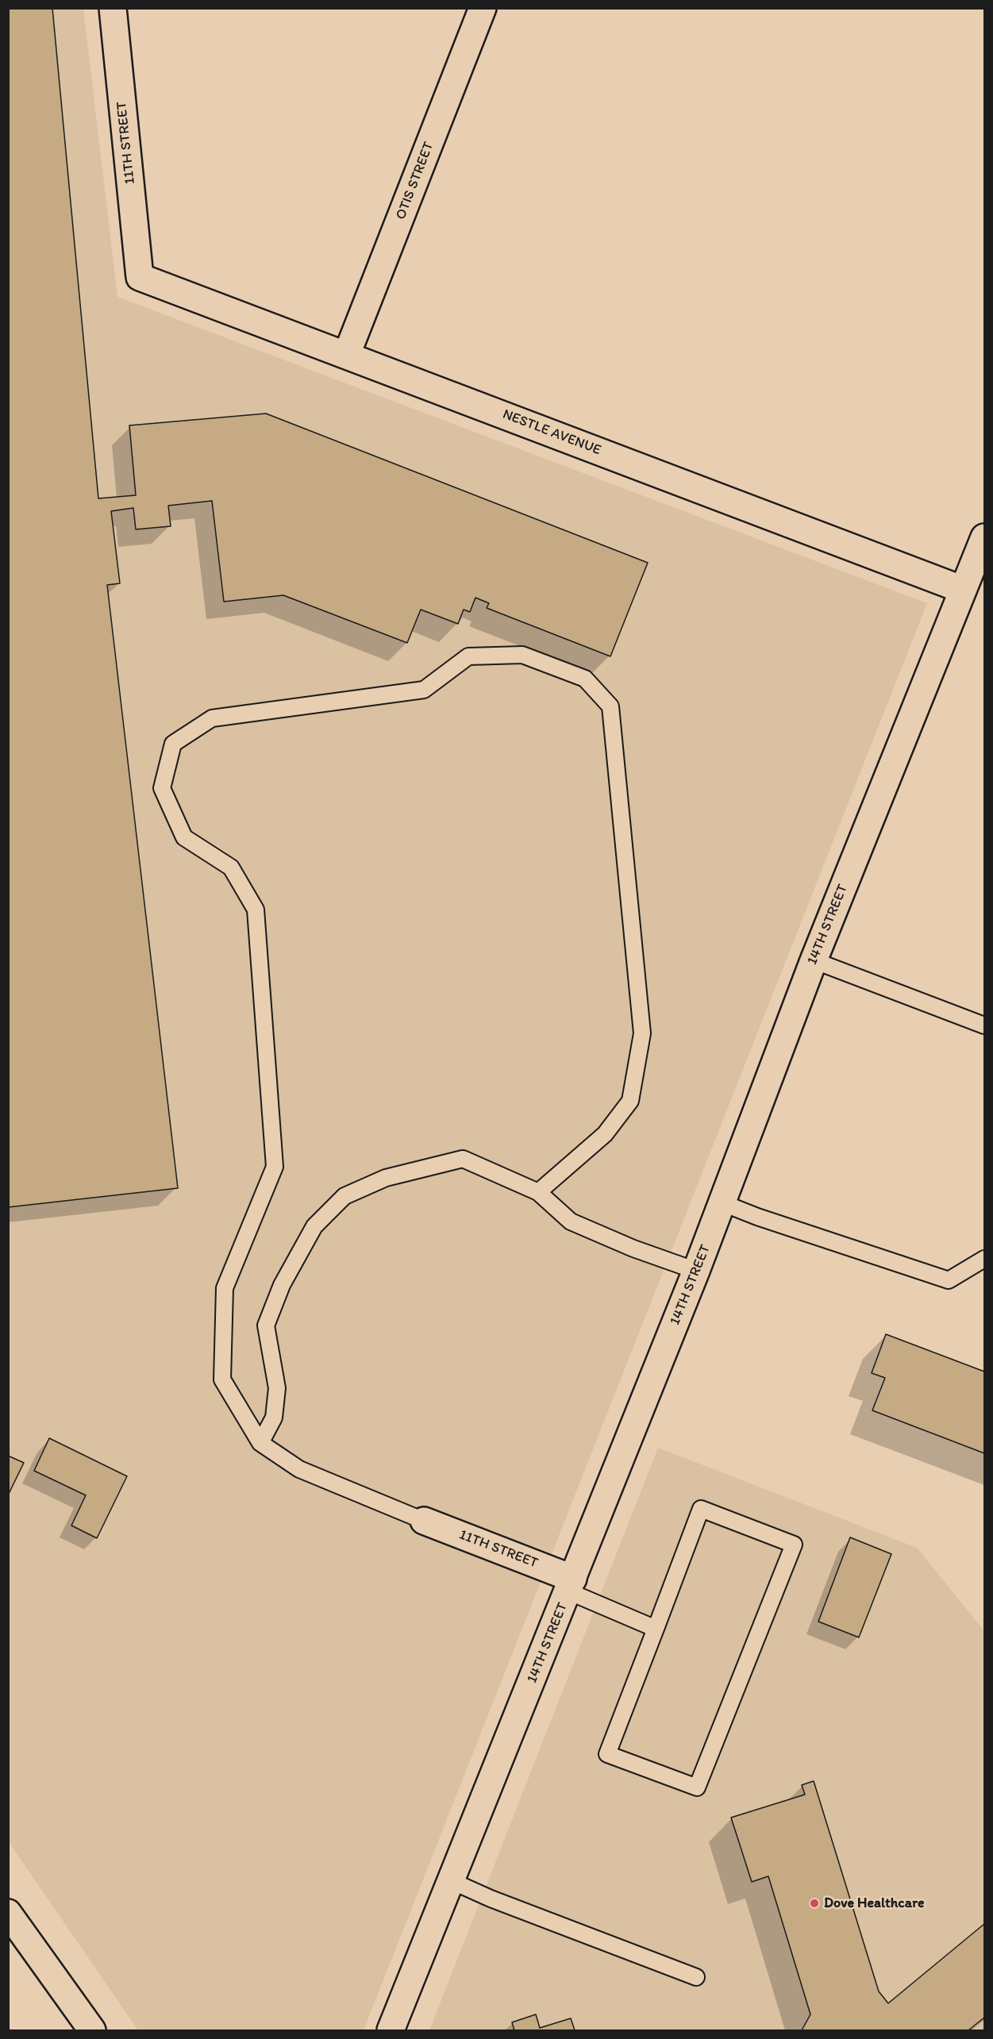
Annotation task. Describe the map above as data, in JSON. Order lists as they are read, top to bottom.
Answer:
{
  "streets": {
    "street": [
      "11TH STREET",
      "OTIS STREET",
      "NESTLE AVENUE",
      "14TH STREET"
    ]
  },
  "crossings": [
    ["11TH STREET", "NESTLE AVENUE"],
    ["11TH STREET", "14TH STREET"],
    ["OTIS STREET", "NESTLE AVENUE"],
    ["NESTLE AVENUE", "14TH STREET"]
  ],
  "places": ["Dove Healthcare"]
}
